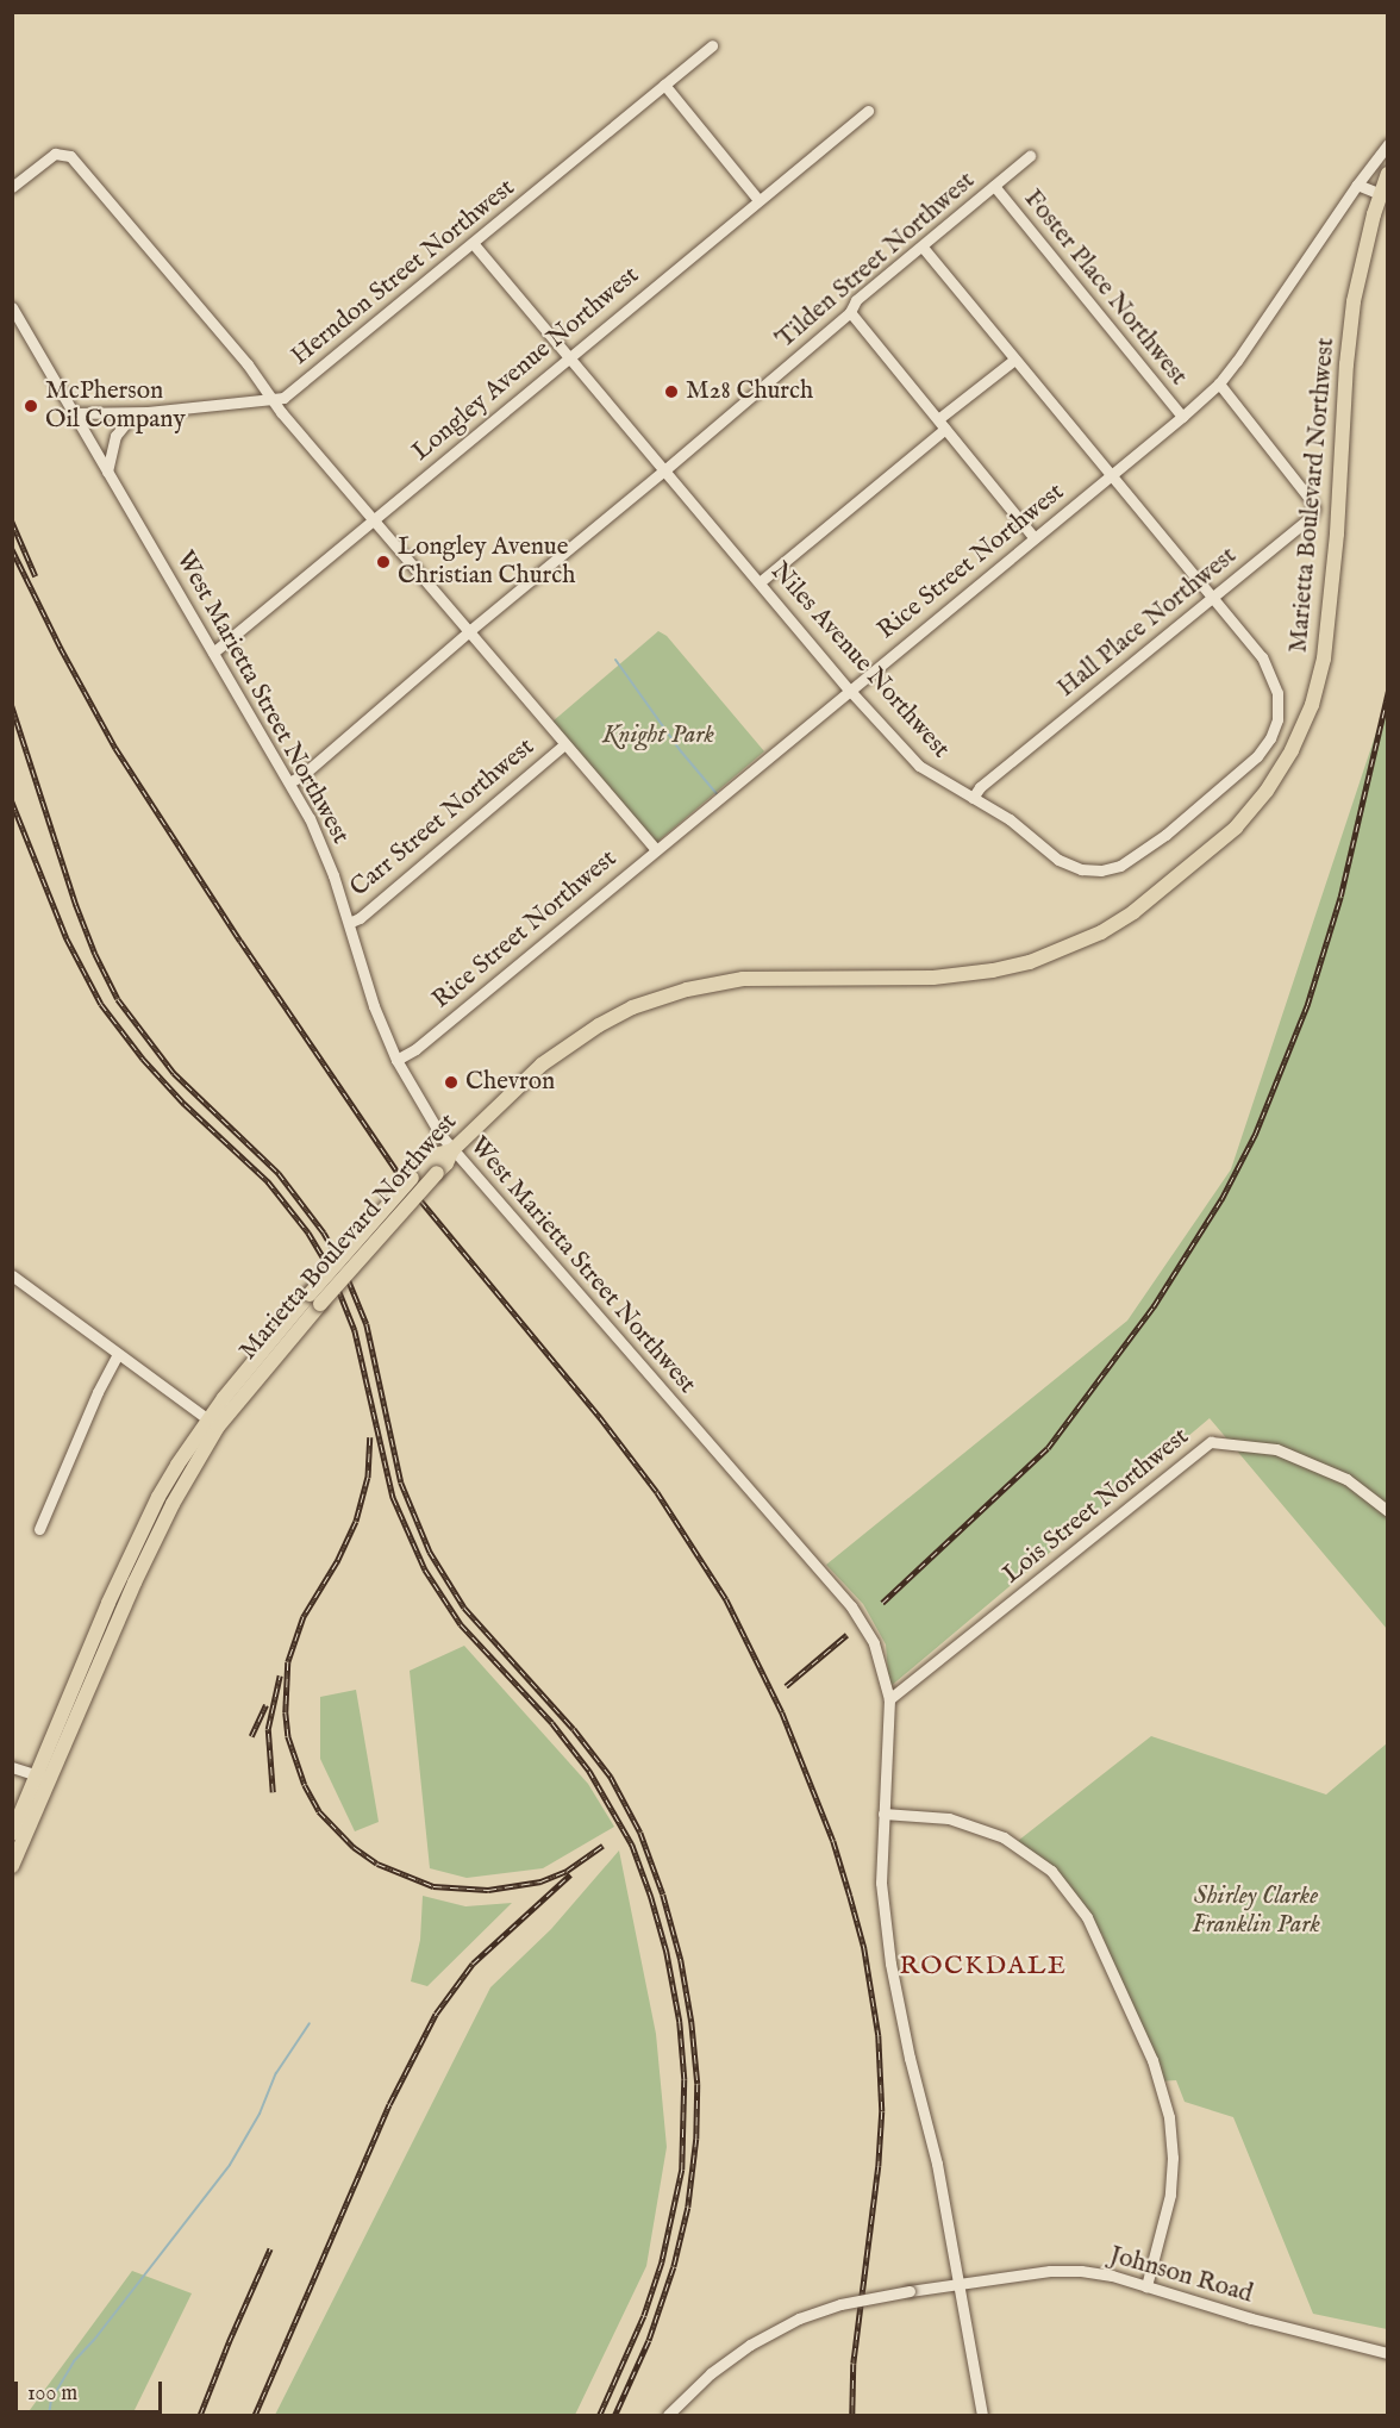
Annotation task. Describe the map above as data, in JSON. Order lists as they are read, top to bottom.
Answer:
{
  "streets": {
    "main road": ["Marietta Boulevard Northwest"],
    "street": [
      "Tilden Street Northwest",
      "Herndon Street Northwest",
      "Foster Place Northwest",
      "Longley Avenue Northwest",
      "Rice Street Northwest",
      "Hall Place Northwest",
      "Niles Avenue Northwest",
      "West Marietta Street Northwest",
      "Carr Street Northwest",
      "Lois Street Northwest",
      "Johnson Road"
    ]
  },
  "crossings": [
    ["Tilden Street Northwest", "Foster Place Northwest"],
    ["Tilden Street Northwest", "Niles Avenue Northwest"],
    ["Tilden Street Northwest", "West Marietta Street Northwest"],
    ["Herndon Street Northwest", "Niles Avenue Northwest"],
    ["Herndon Street Northwest", "West Marietta Street Northwest"],
    ["Foster Place Northwest", "Rice Street Northwest"],
    ["Longley Avenue Northwest", "Niles Avenue Northwest"],
    ["Longley Avenue Northwest", "West Marietta Street Northwest"],
    ["Marietta Boulevard Northwest", "West Marietta Street Northwest"],
    ["Rice Street Northwest", "Hall Place Northwest"],
    ["Rice Street Northwest", "Niles Avenue Northwest"],
    ["Rice Street Northwest", "West Marietta Street Northwest"],
    ["Hall Place Northwest", "Niles Avenue Northwest"],
    ["West Marietta Street Northwest", "Carr Street Northwest"],
    ["West Marietta Street Northwest", "Lois Street Northwest"],
    ["West Marietta Street Northwest", "Johnson Road"]
  ],
  "districts": ["ROCKDALE"],
  "parks": ["Knight Park", "Shirley Clarke Franklin Park"],
  "places": [
    "M28 Church",
    "McPherson Oil Company",
    "Longley Avenue Christian Church",
    "Chevron"
  ],
  "scale_bar": "100 m"
}
